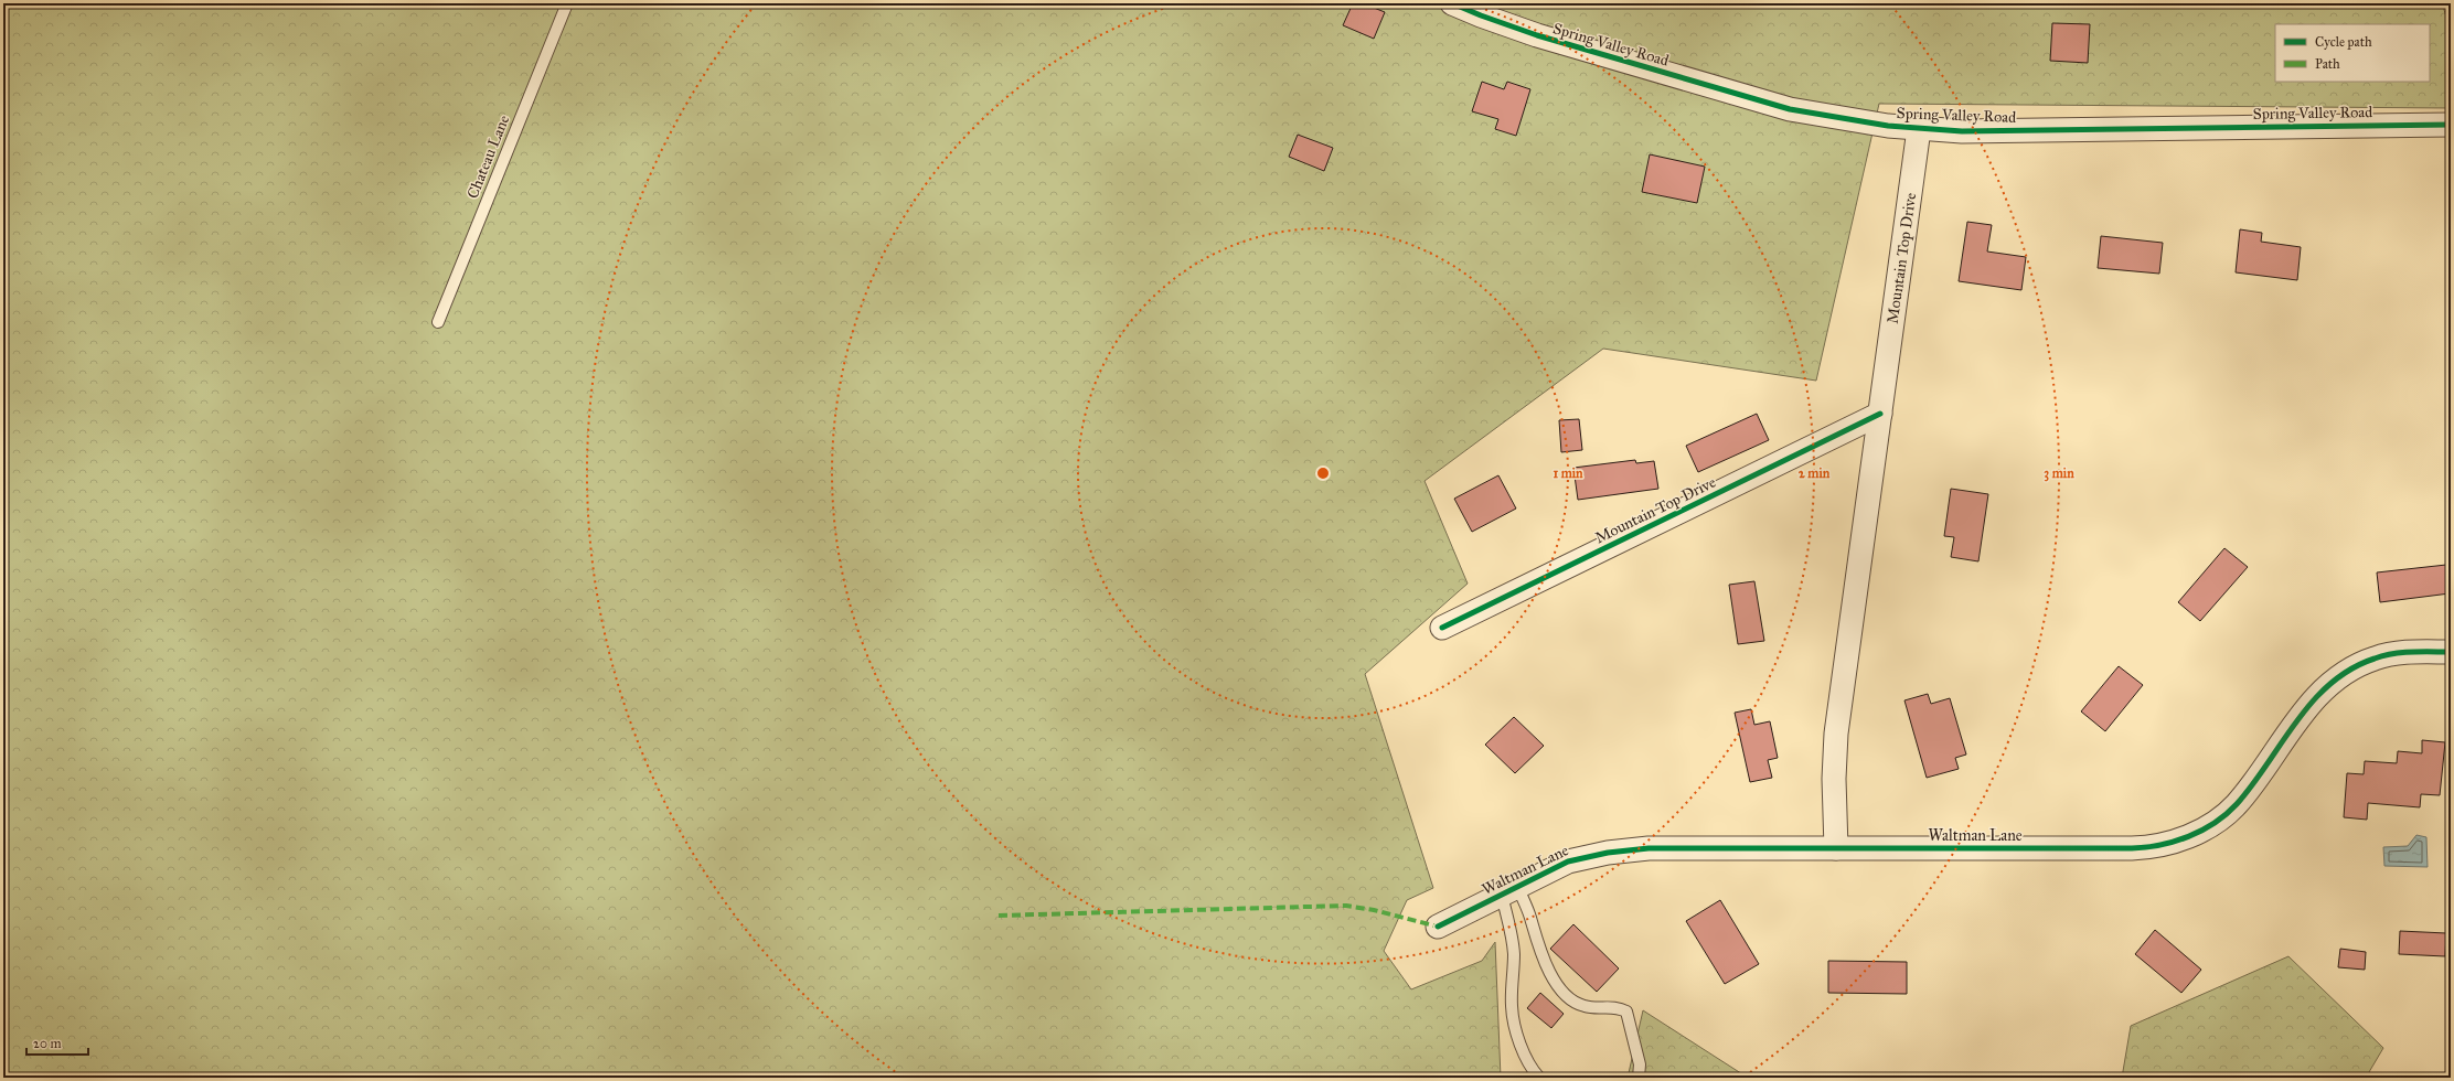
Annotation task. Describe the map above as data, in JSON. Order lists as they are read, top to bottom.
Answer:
{
  "streets": {
    "street": ["Spring Valley Road", "Mountain Top Drive", "Waltman Lane"],
    "lane": ["Chateau Lane"]
  },
  "crossings": [
    ["Spring Valley Road", "Mountain Top Drive"],
    ["Mountain Top Drive", "Waltman Lane"]
  ],
  "legend": ["Cycle path", "Path"],
  "scale_bar": "20 m",
  "rings": ["1 min", "2 min", "3 min"]
}
